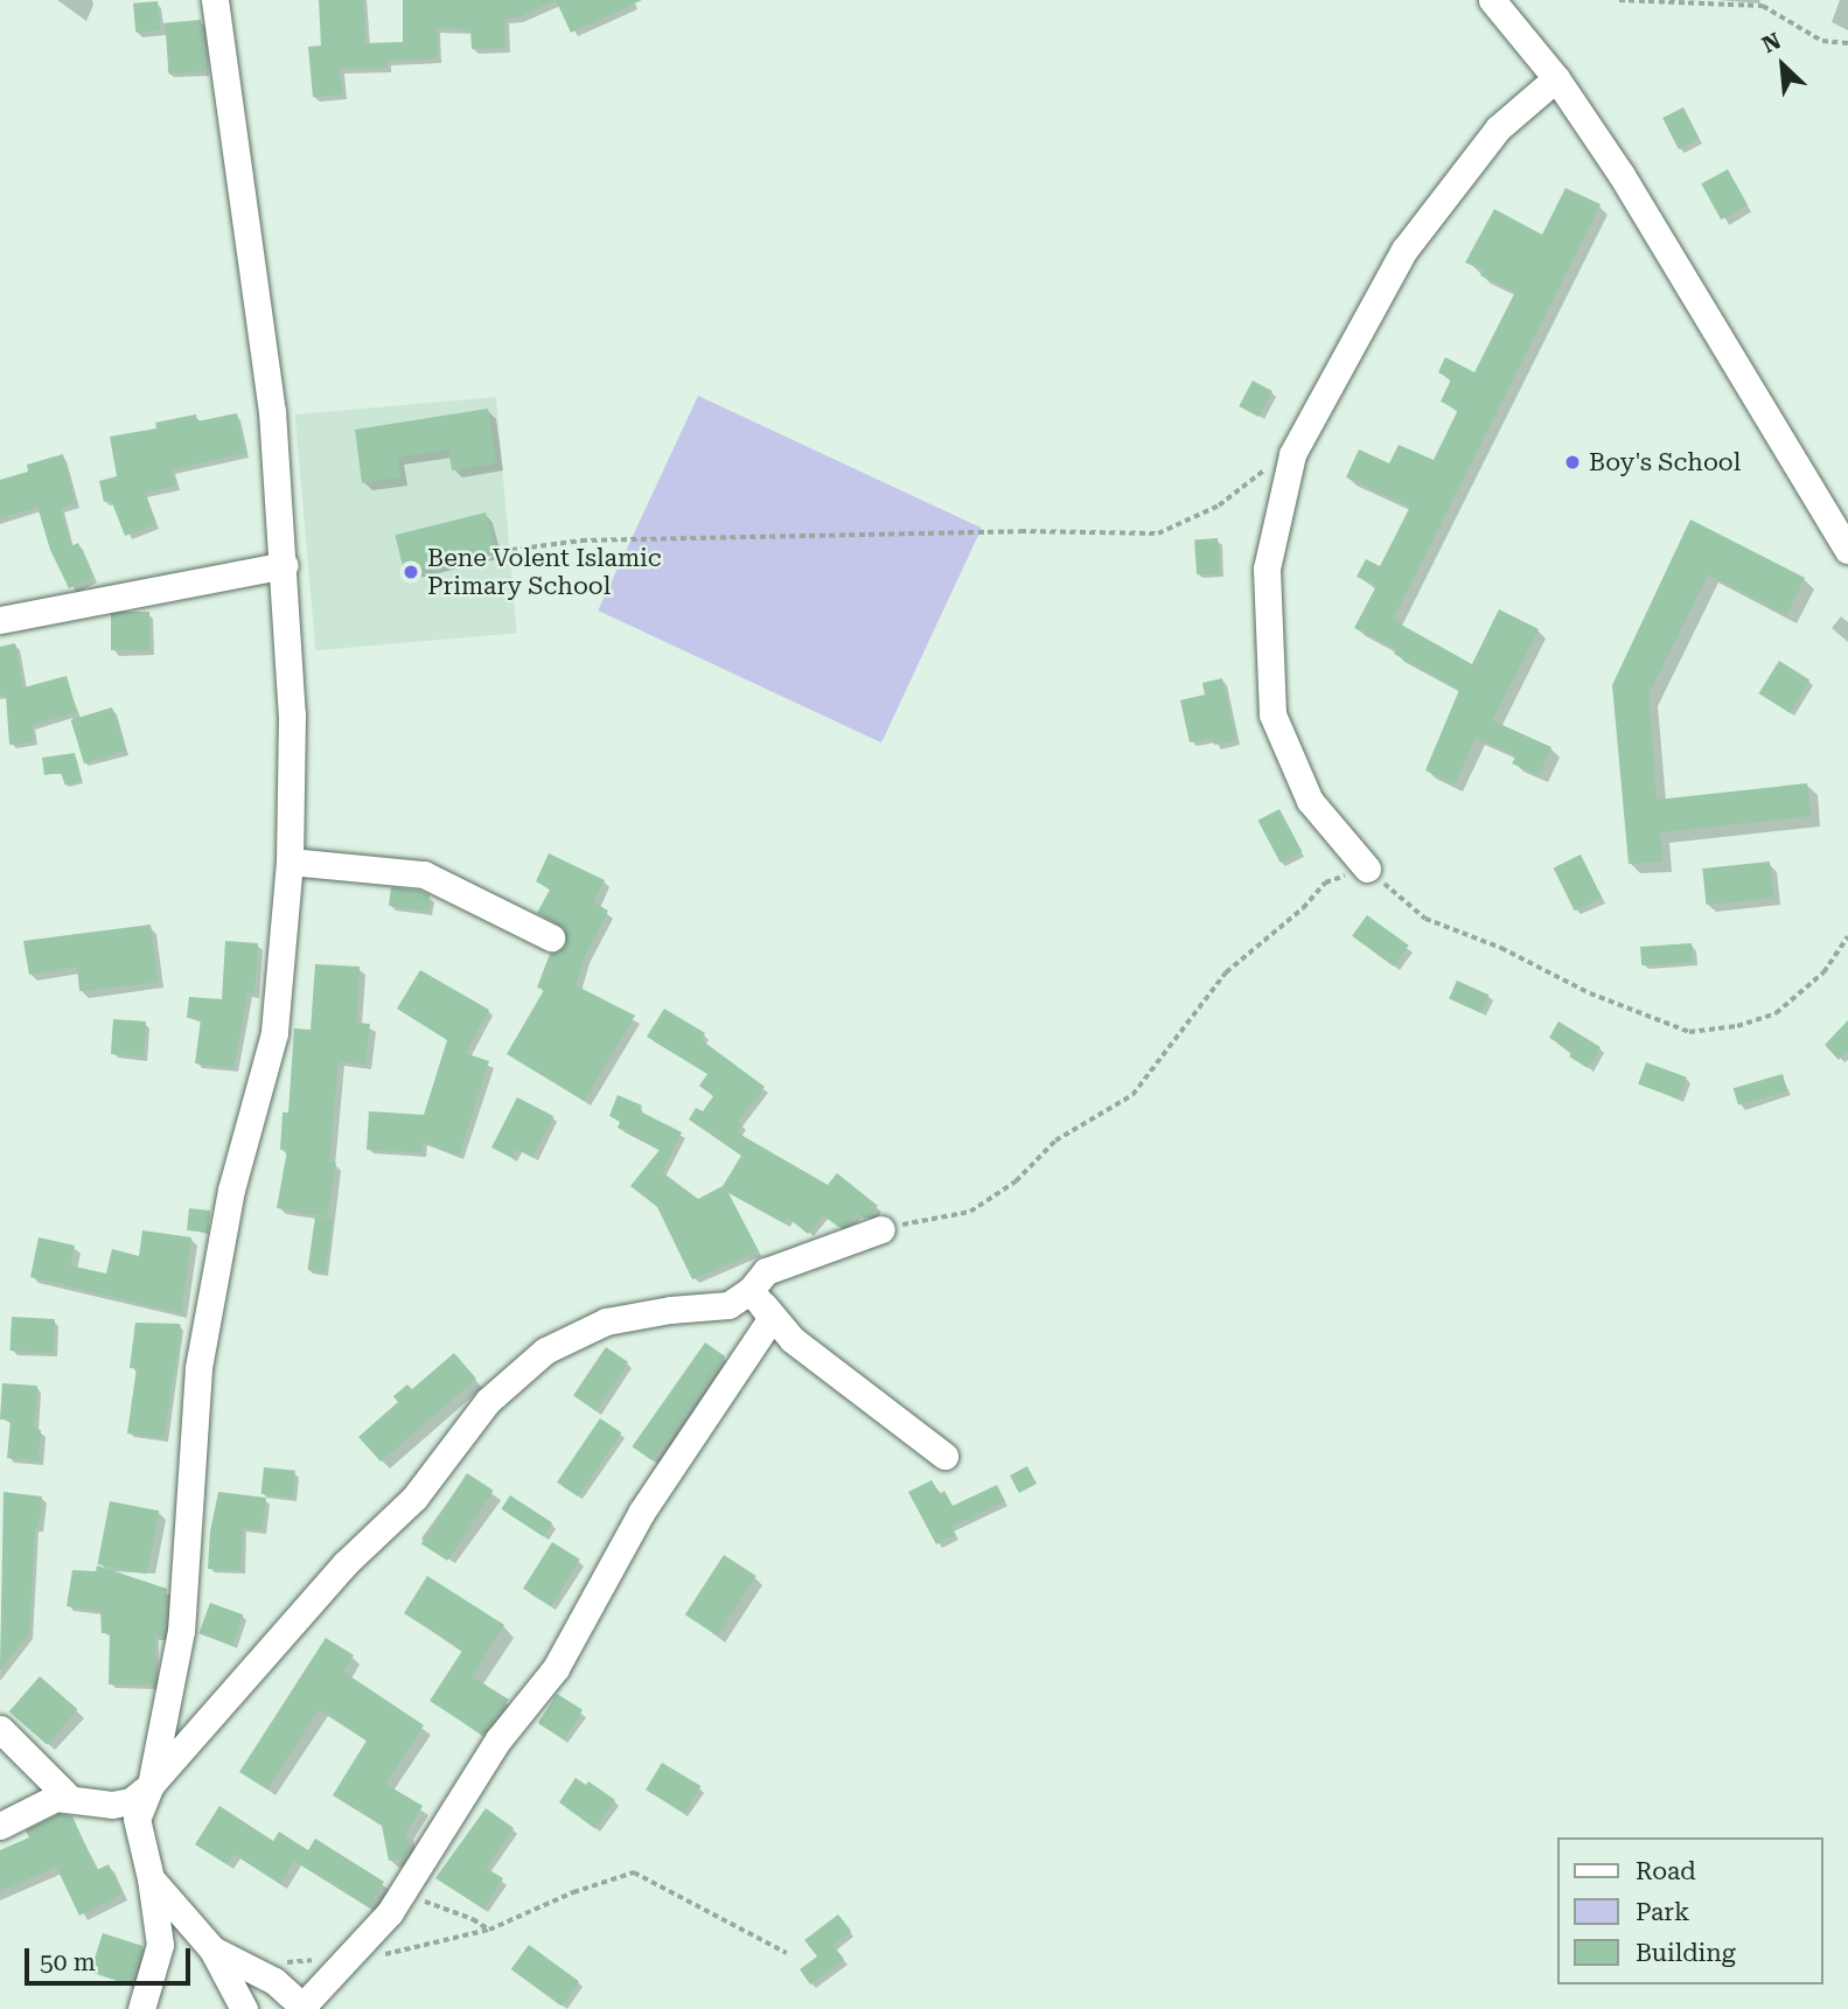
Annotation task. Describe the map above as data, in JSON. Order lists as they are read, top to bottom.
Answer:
{
  "places": ["Boy's School", "Bene Volent Islamic Primary School"],
  "legend": ["Road", "Park", "Building"],
  "scale_bar": "50 m",
  "north": "top left"
}
